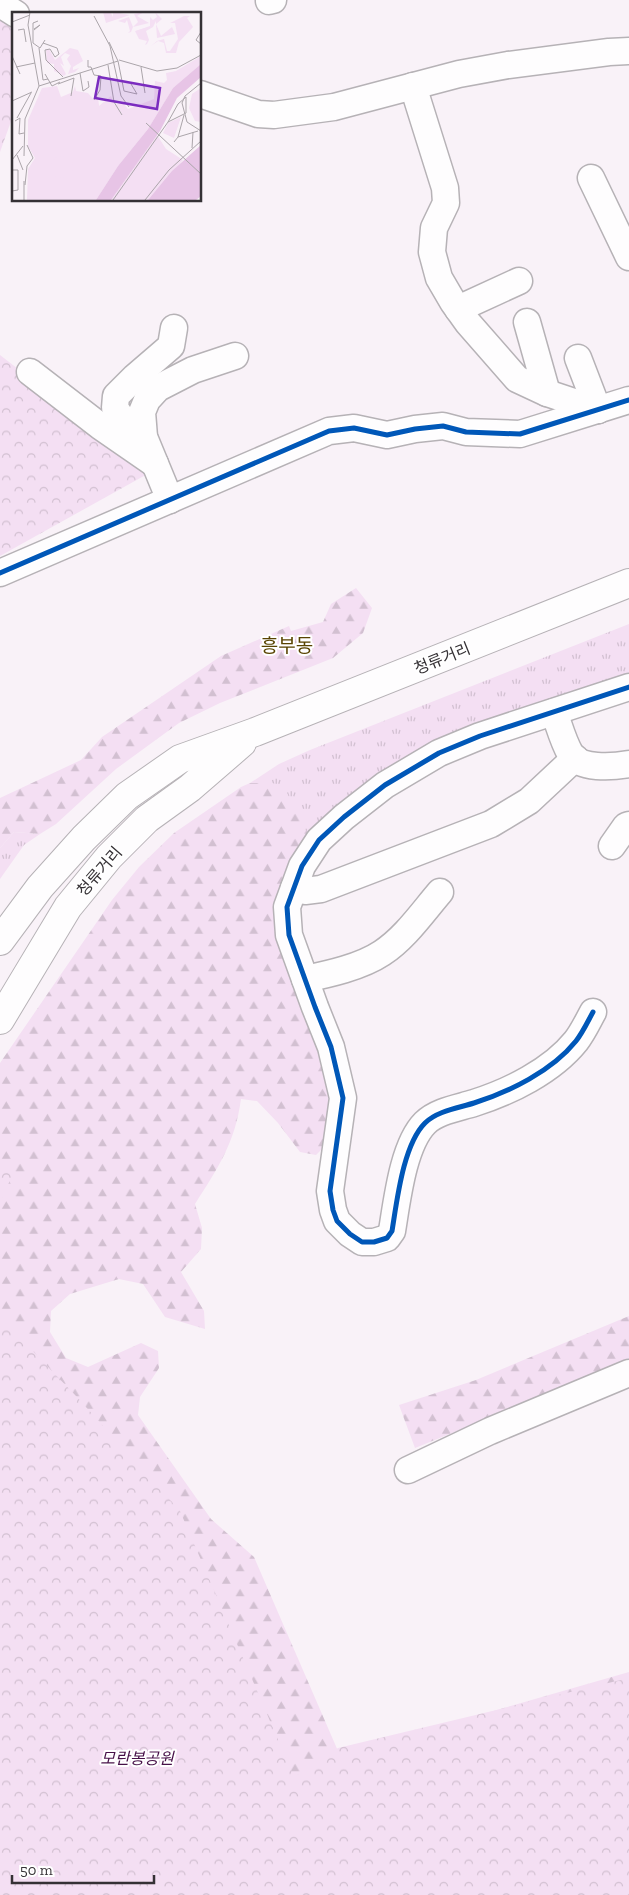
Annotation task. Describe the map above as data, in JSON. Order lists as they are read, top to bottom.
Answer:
{
  "streets": {
    "main road": ["청류거리"]
  },
  "districts": ["흥부동"],
  "parks": ["모란봉공원"],
  "scale_bar": "50 m"
}
